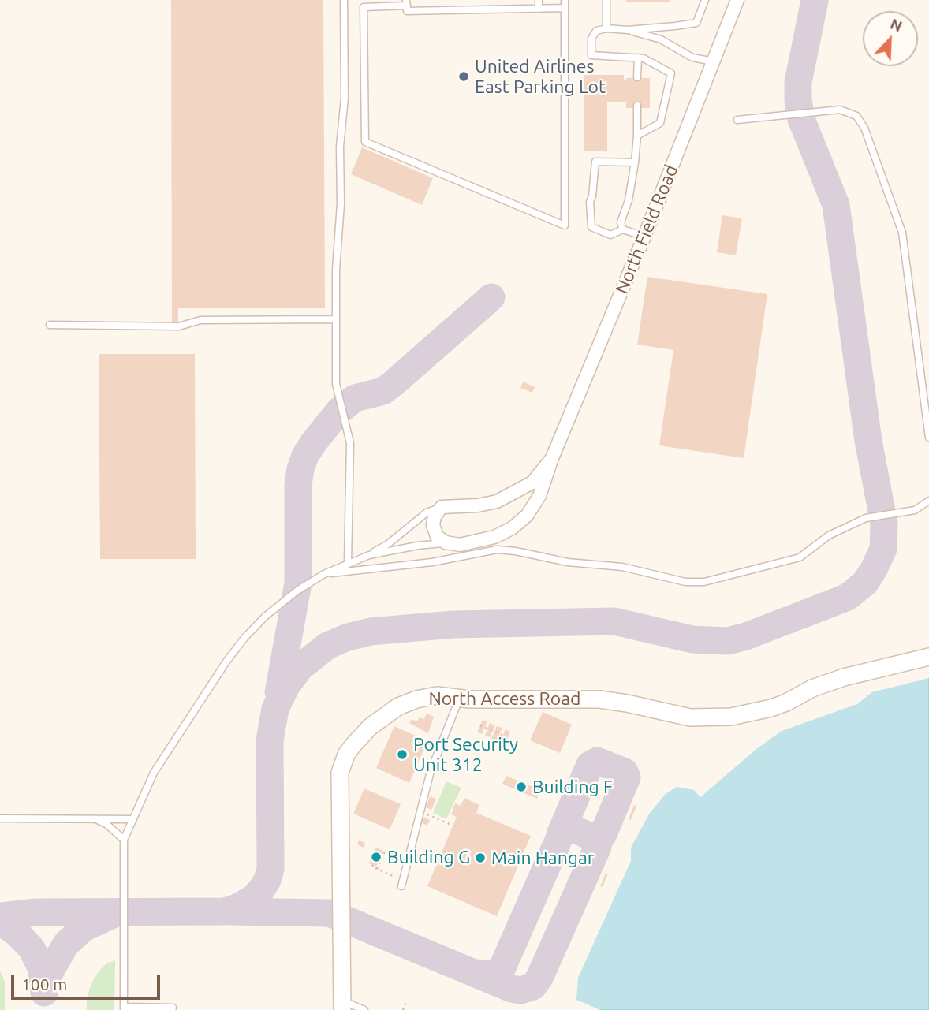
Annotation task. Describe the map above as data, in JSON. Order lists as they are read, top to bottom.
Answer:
{
  "streets": {
    "street": ["North Field Road", "North Access Road"]
  },
  "places": [
    "United Airlines East Parking Lot",
    "Port Security Unit 312",
    "Building F",
    "Building G",
    "Main Hangar"
  ],
  "scale_bar": "100 m",
  "north": "top right"
}
